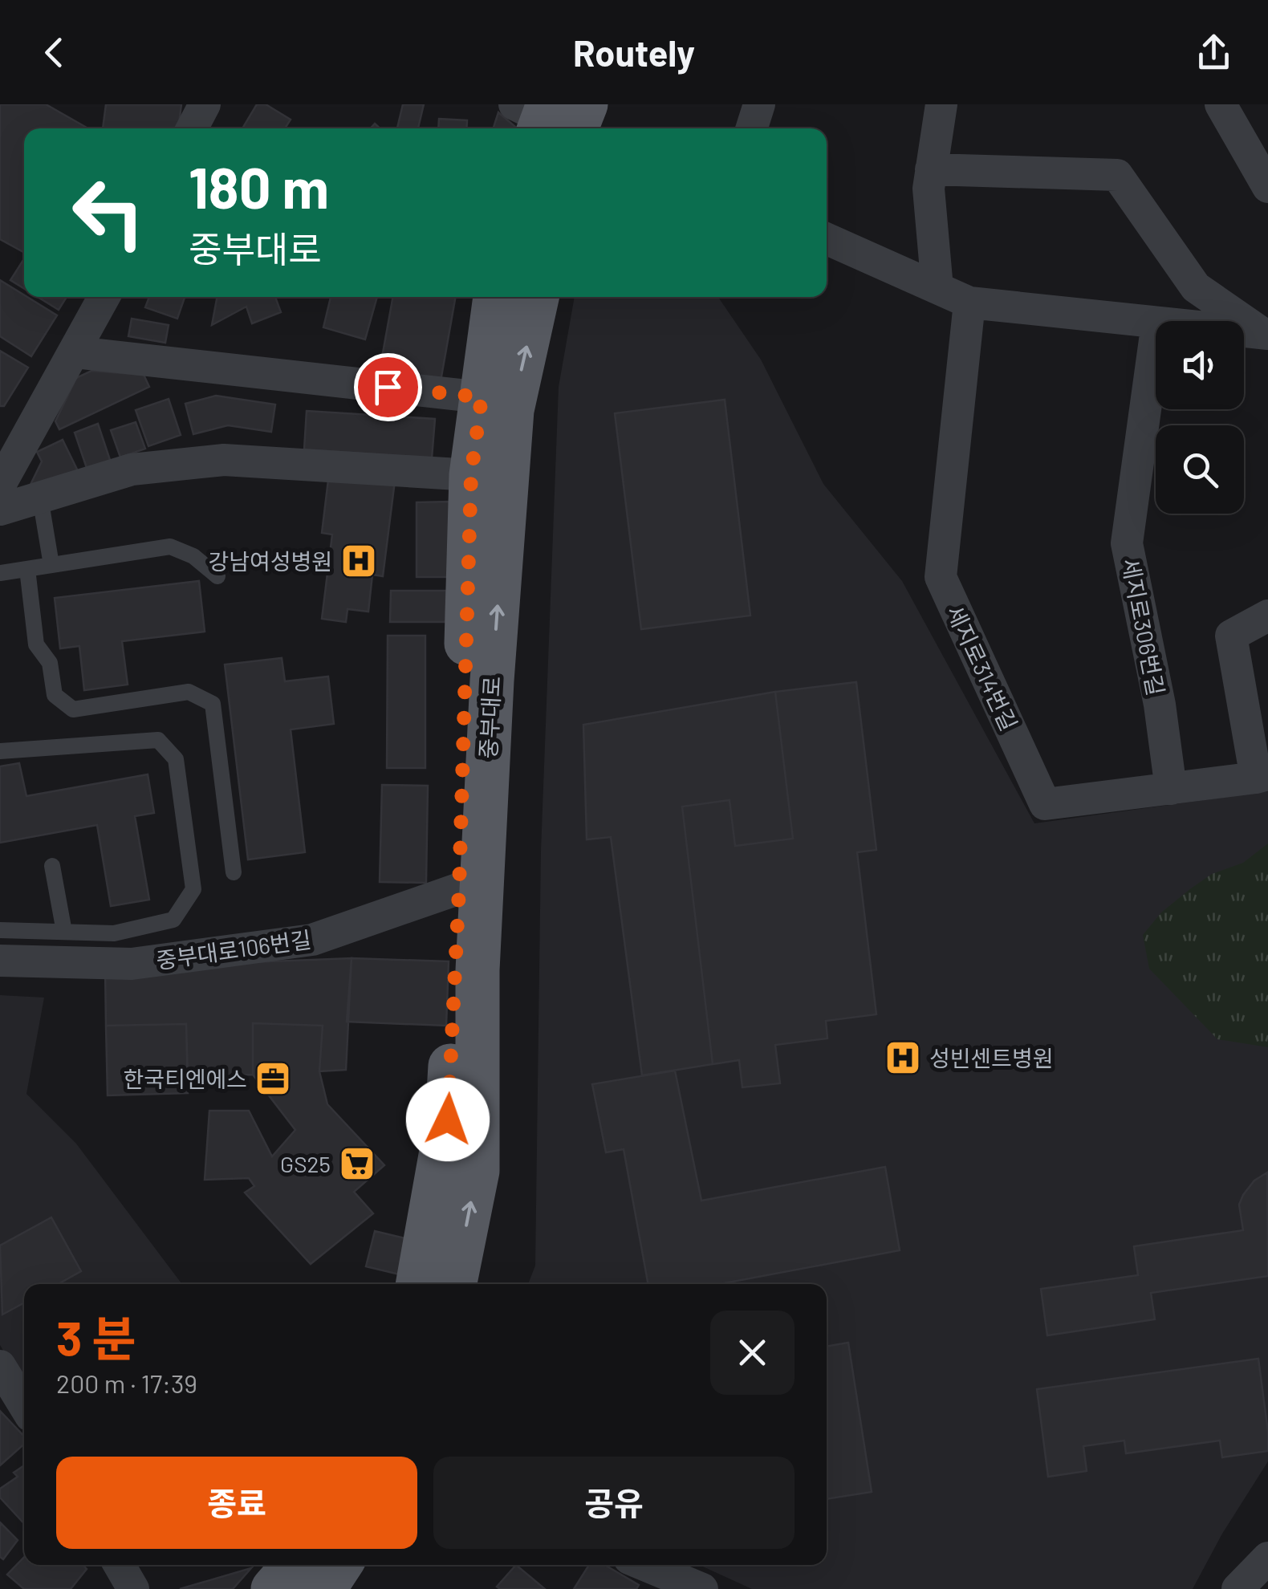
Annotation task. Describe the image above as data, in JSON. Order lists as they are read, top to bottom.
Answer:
{
  "streets": {
    "main road": ["중부대로"],
    "street": ["세지로306번길", "세지로314번길", "중부대로106번길"]
  },
  "crossings": [
    ["세지로306번길", "세지로314번길"],
    ["중부대로", "중부대로106번길"]
  ],
  "places": {
    "hospital": ["강남여성병원", "성빈센트병원"],
    "office": ["한국티엔에스"],
    "supermarket": ["GS25"]
  },
  "page": {
    "header": "Routely",
    "turn": ["180 m", "중부대로"],
    "heading": ["3 분", "200 m · 17:39"],
    "buttons": ["종료", "공유"]
  }
}
